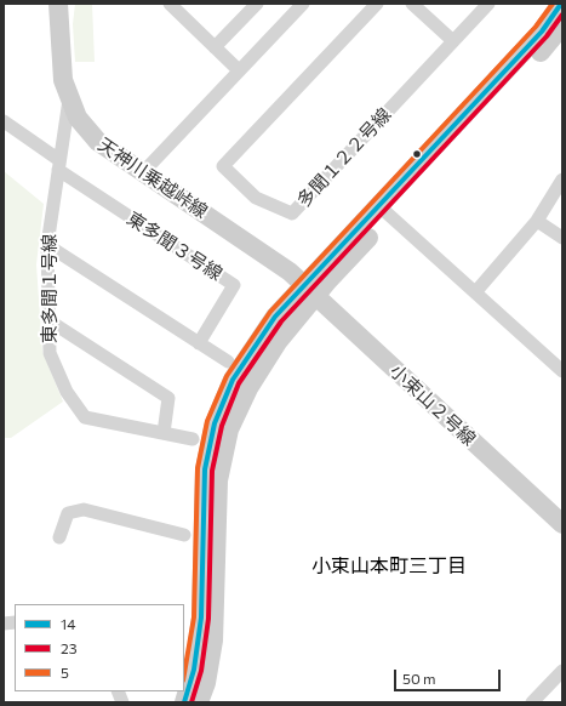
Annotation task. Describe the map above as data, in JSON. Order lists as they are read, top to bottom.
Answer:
{
  "streets": {
    "street": [
      "多聞１２２号線",
      "天神川乗越峠線",
      "東多聞３号線",
      "東多聞１号線",
      "小束山２号線"
    ]
  },
  "crossings": [
    ["天神川乗越峠線", "東多聞１号線"],
    ["天神川乗越峠線", "小束山２号線"],
    ["東多聞３号線", "東多聞１号線"]
  ],
  "districts": ["小束山本町三丁目"],
  "lines": ["transit line 14", "transit line 5", "transit line 23"],
  "legend": ["14", "23", "5"],
  "scale_bar": "50 m"
}
